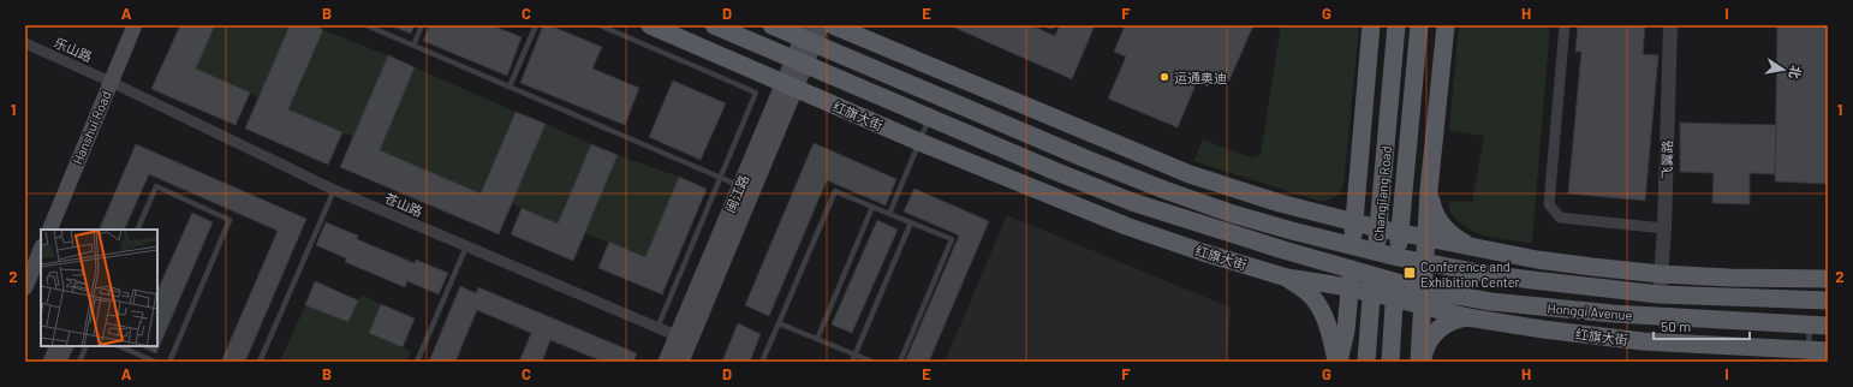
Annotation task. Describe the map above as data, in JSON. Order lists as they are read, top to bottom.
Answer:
{
  "streets": {
    "main road": [
      "红旗大街",
      "Hanshui Road",
      "闽江路",
      "Changjiang Road",
      "Hongqi Avenue"
    ],
    "street": ["乐山路", "飞翼路", "苍山路"]
  },
  "crossings": [
    ["乐山路", "Hanshui Road"],
    ["乐山路", "苍山路"],
    ["红旗大街", "闽江路"],
    ["红旗大街", "Changjiang Road"],
    ["红旗大街", "Hongqi Avenue"],
    ["Hanshui Road", "苍山路"],
    ["飞翼路", "Hongqi Avenue"],
    ["闽江路", "苍山路"],
    ["Changjiang Road", "Hongqi Avenue"]
  ],
  "places": {
    "other": ["运通奥迪"],
    "transit": ["Conference and Exhibition Center"]
  },
  "scale_bar": "50 m",
  "north": "right",
  "grid": {
    "columns": [
      "A",
      "B",
      "C",
      "D",
      "E",
      "F",
      "G",
      "H",
      "I"
    ],
    "rows": ["1", "2"]
  }
}
